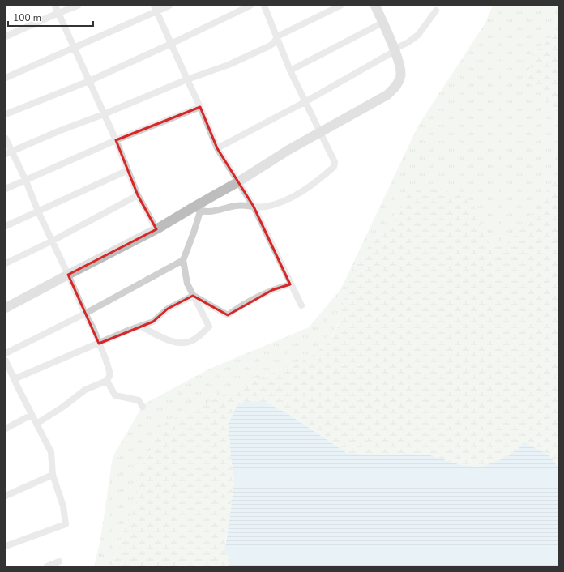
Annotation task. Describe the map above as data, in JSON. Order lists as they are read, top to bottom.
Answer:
{
  "scale_bar": "100 m"
}
